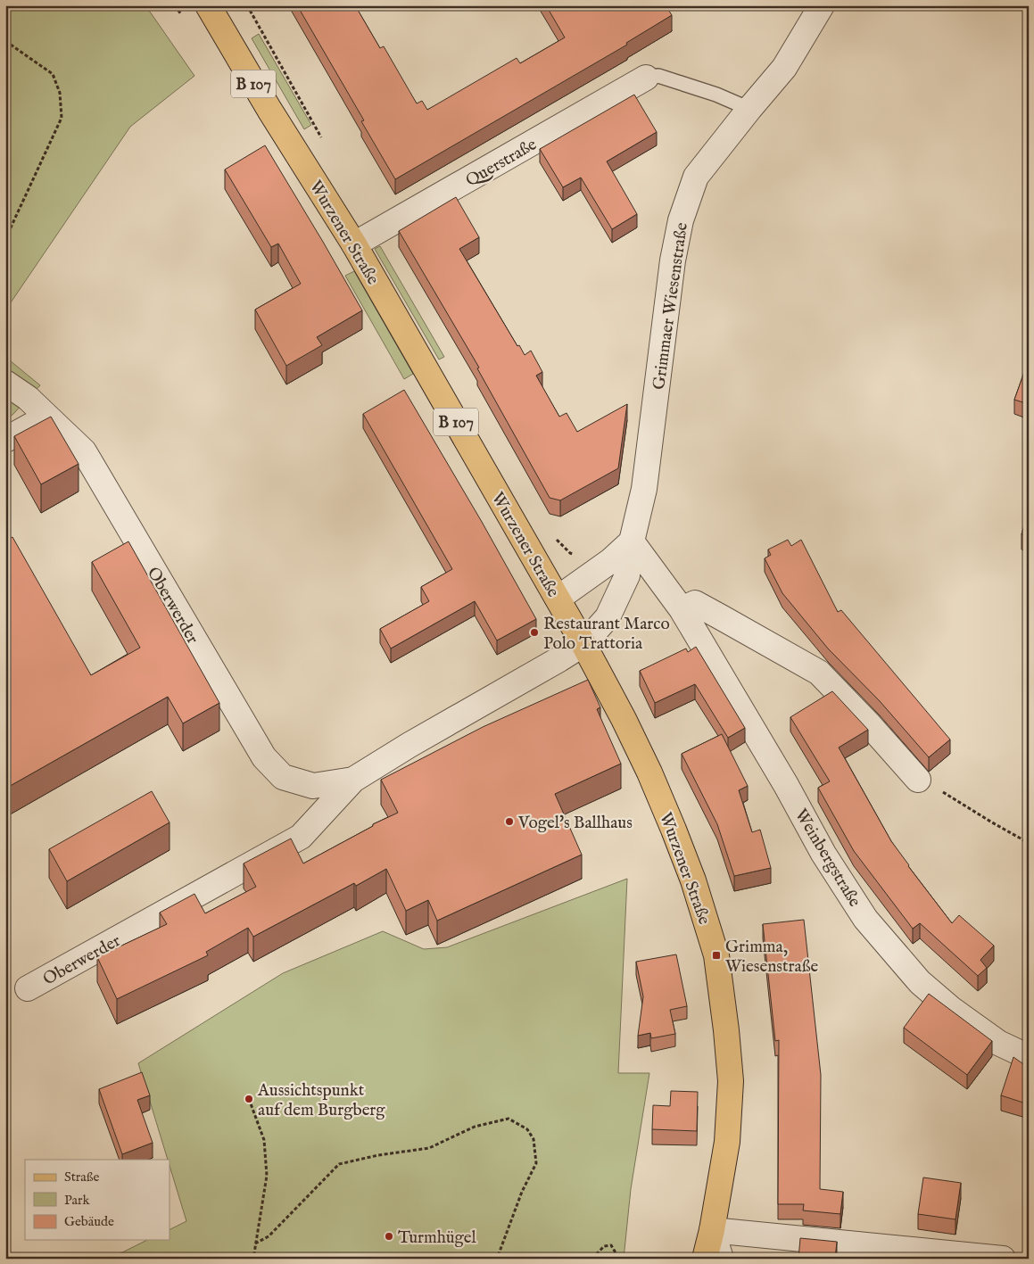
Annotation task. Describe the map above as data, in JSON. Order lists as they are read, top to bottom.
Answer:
{
  "streets": {
    "main road": ["B 107", "Wurzener Straße"],
    "street": [
      "Querstraße",
      "Grimmaer Wiesenstraße",
      "Oberwerder",
      "Weinbergstraße"
    ]
  },
  "crossings": [
    ["Querstraße", "Wurzener Straße"],
    ["Wurzener Straße", "Grimmaer Wiesenstraße"],
    ["Wurzener Straße", "Oberwerder"],
    ["Grimmaer Wiesenstraße", "Oberwerder"],
    ["Grimmaer Wiesenstraße", "Weinbergstraße"]
  ],
  "places": {
    "other": [
      "Restaurant Marco Polo Trattoria",
      "Vogel's Ballhaus",
      "Aussichtspunkt auf dem Burgberg",
      "Turmhügel"
    ],
    "transit": ["Grimma, Wiesenstraße"]
  },
  "legend": ["Straße", "Park", "Gebäude"]
}
